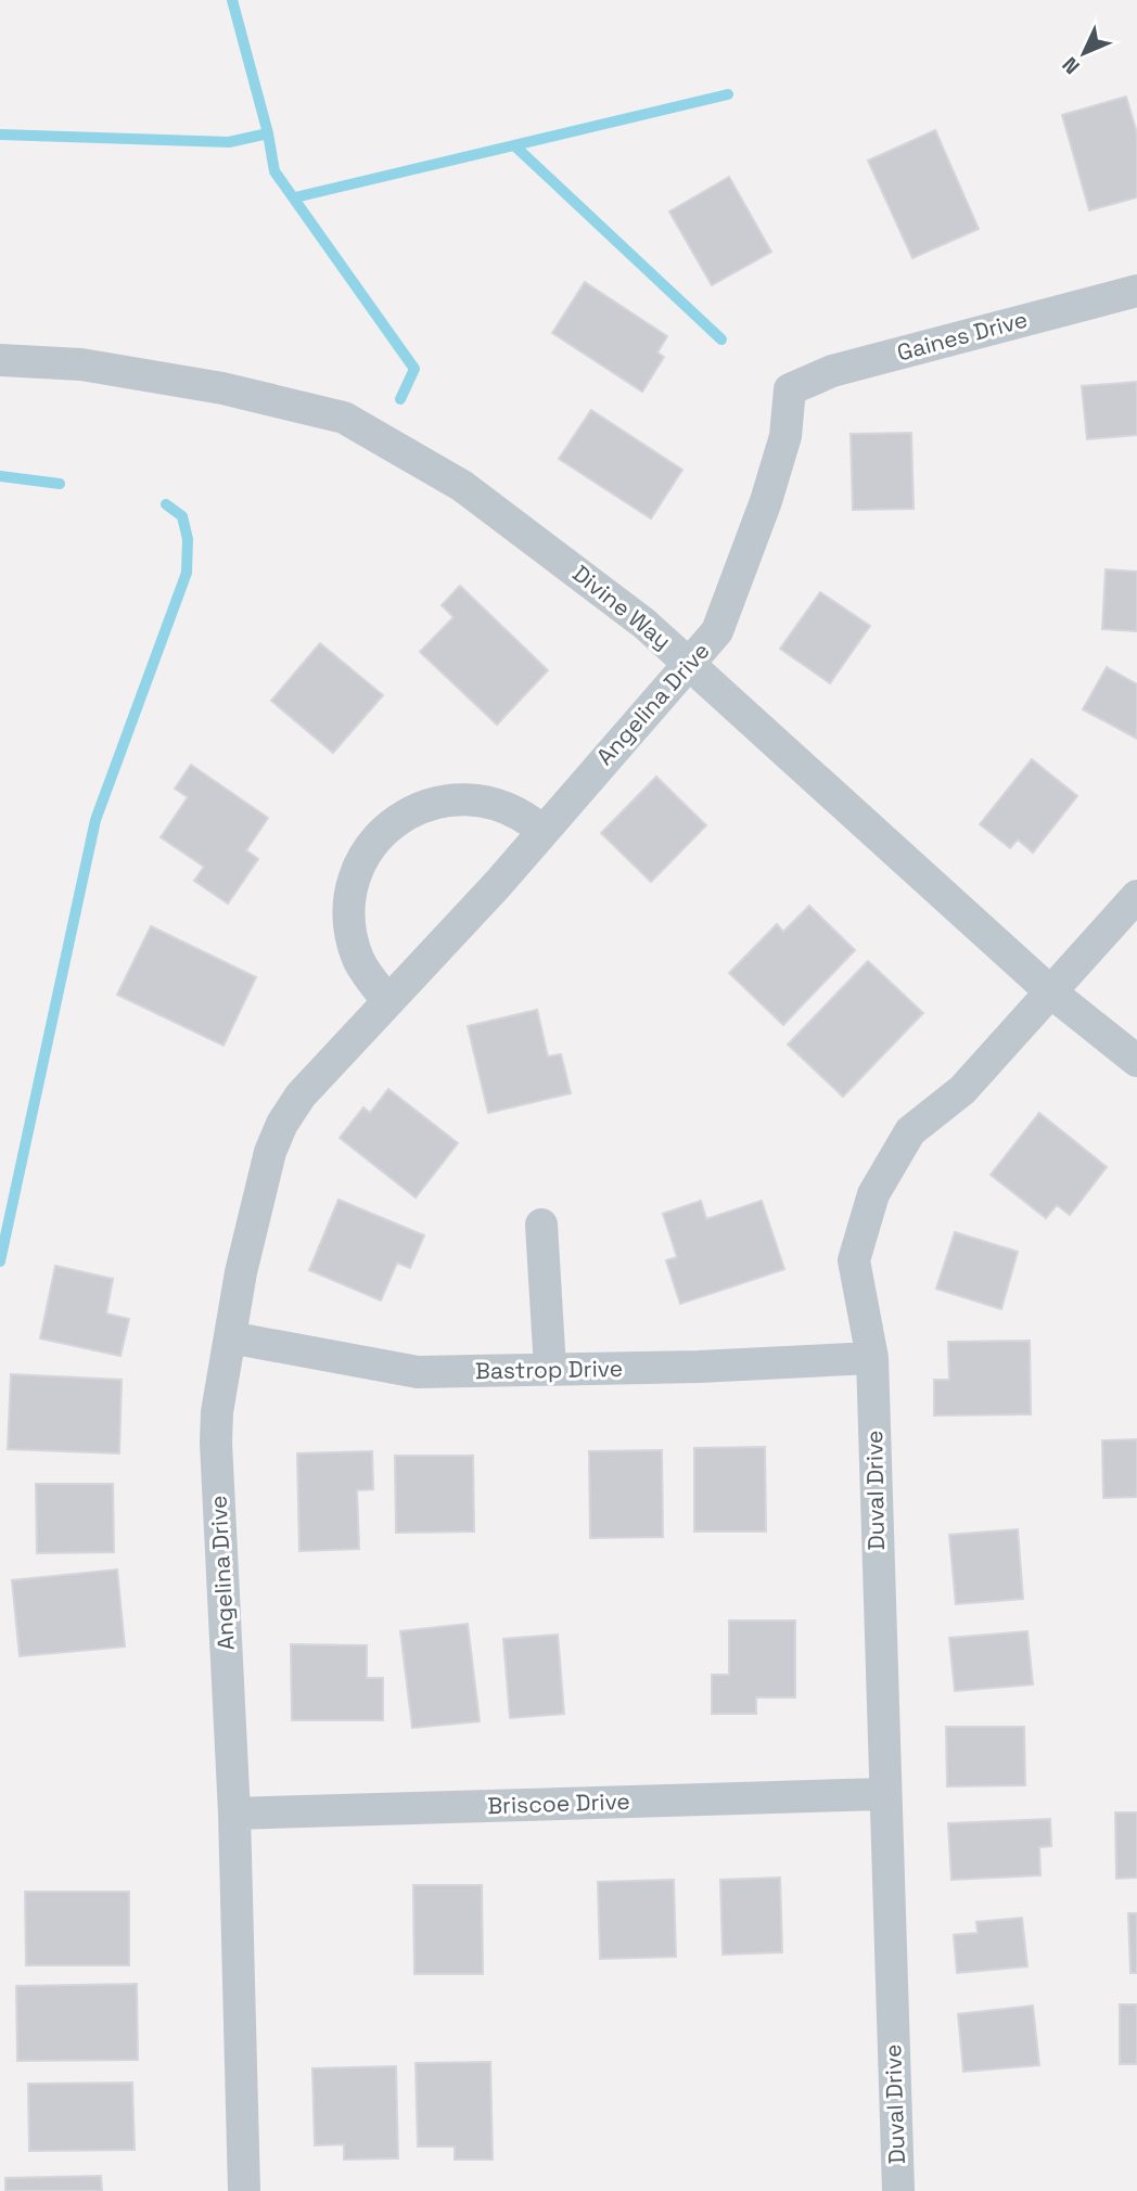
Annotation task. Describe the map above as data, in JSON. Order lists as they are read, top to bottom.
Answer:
{
  "streets": {
    "street": [
      "Gaines Drive",
      "Divine Way",
      "Angelina Drive",
      "Bastrop Drive",
      "Duval Drive",
      "Briscoe Drive"
    ]
  },
  "crossings": [
    ["Gaines Drive", "Angelina Drive"],
    ["Divine Way", "Angelina Drive"],
    ["Divine Way", "Duval Drive"],
    ["Angelina Drive", "Bastrop Drive"],
    ["Angelina Drive", "Briscoe Drive"],
    ["Bastrop Drive", "Duval Drive"],
    ["Duval Drive", "Briscoe Drive"]
  ],
  "north": "bottom left"
}
